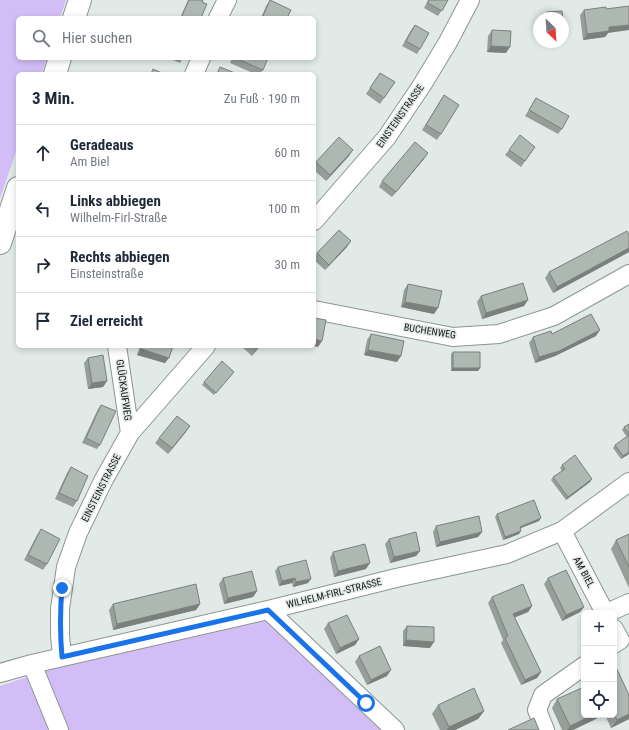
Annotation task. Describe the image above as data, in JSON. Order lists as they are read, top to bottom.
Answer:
{
  "streets": {
    "street": [
      "EINSTEINSTRASSE",
      "BUCHENWEG",
      "GLÜCKAUFWEG",
      "AM BIEL",
      "WILHELM-FIRL-STRASSE"
    ]
  },
  "crossings": [
    ["EINSTEINSTRASSE", "GLÜCKAUFWEG"],
    ["EINSTEINSTRASSE", "WILHELM-FIRL-STRASSE"],
    ["AM BIEL", "WILHELM-FIRL-STRASSE"]
  ],
  "north": "bottom right",
  "page": {
    "search": "Hier suchen",
    "heading": ["3 Min.", "Zu Fuß · 190 m"],
    "list": [
      ["Geradeaus", "Am Biel", "60 m"],
      ["Links abbiegen", "Wilhelm-Firl-Straße", "100 m"],
      ["Rechts abbiegen", "Einsteinstraße", "30 m"],
      "Ziel erreicht"
    ],
    "map_buttons": ["+", "−"]
  }
}
